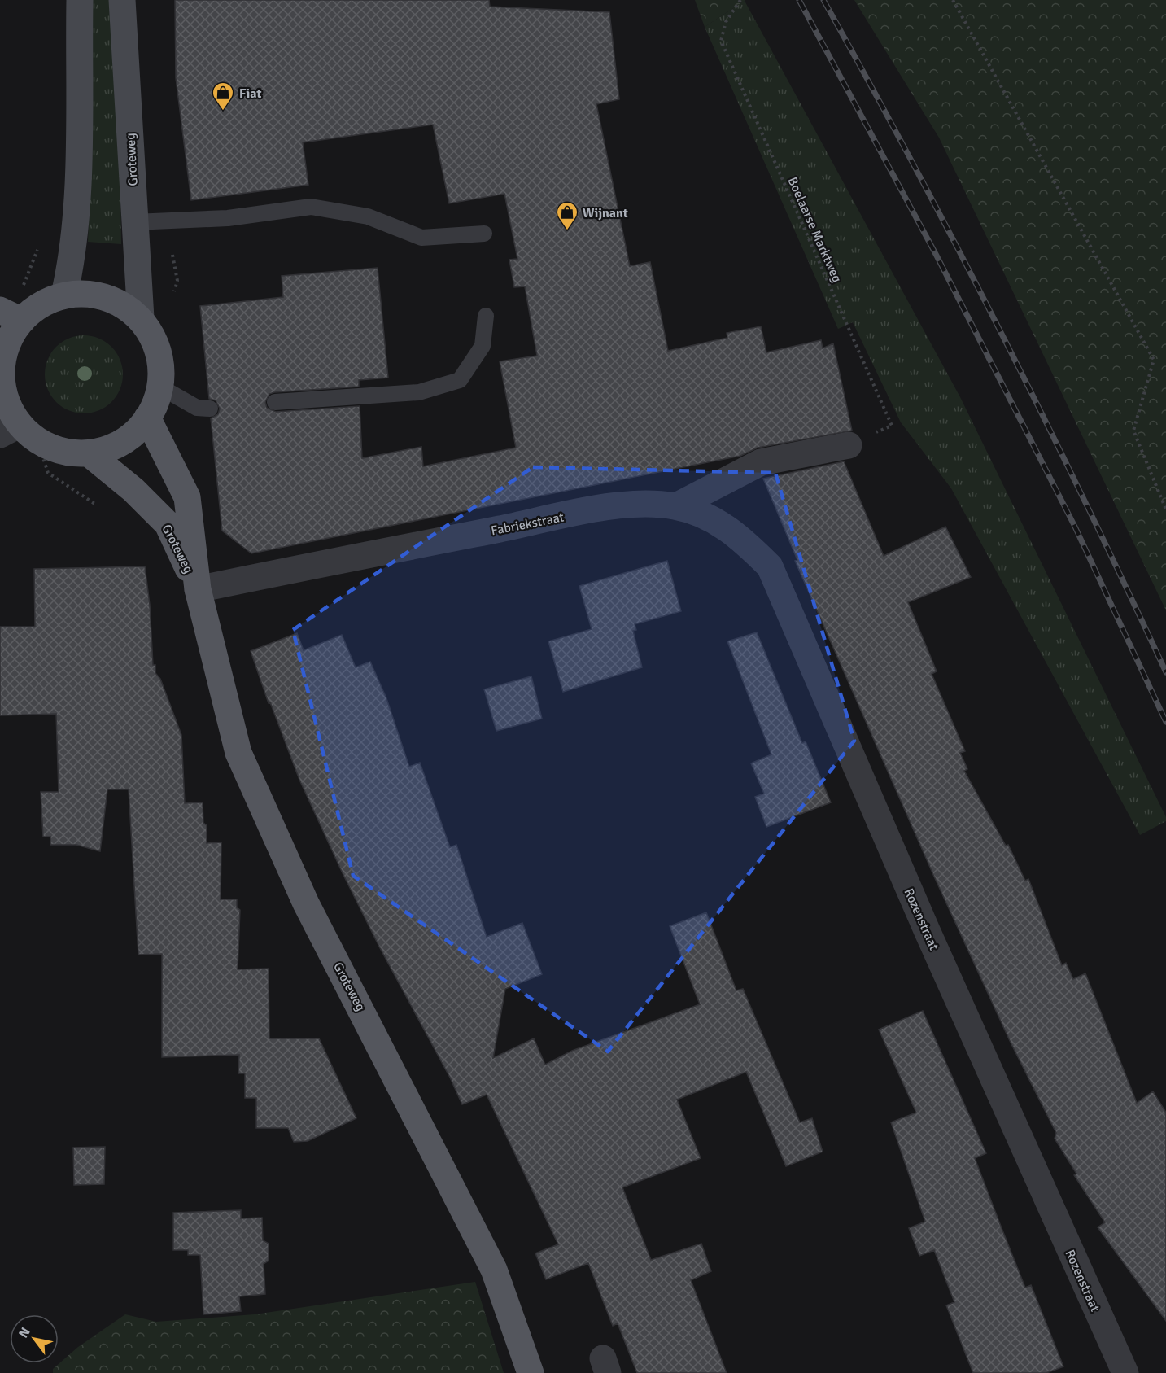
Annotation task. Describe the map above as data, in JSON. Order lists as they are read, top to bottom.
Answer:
{
  "streets": {
    "main road": ["Groteweg"],
    "street": ["Fabriekstraat", "Rozenstraat"],
    "path": ["Boelaarse Marktweg"]
  },
  "crossings": [
    ["Groteweg", "Fabriekstraat"],
    ["Fabriekstraat", "Rozenstraat"]
  ],
  "places": {
    "shop": ["Fiat", "Wijnant"]
  },
  "north": "top left"
}
